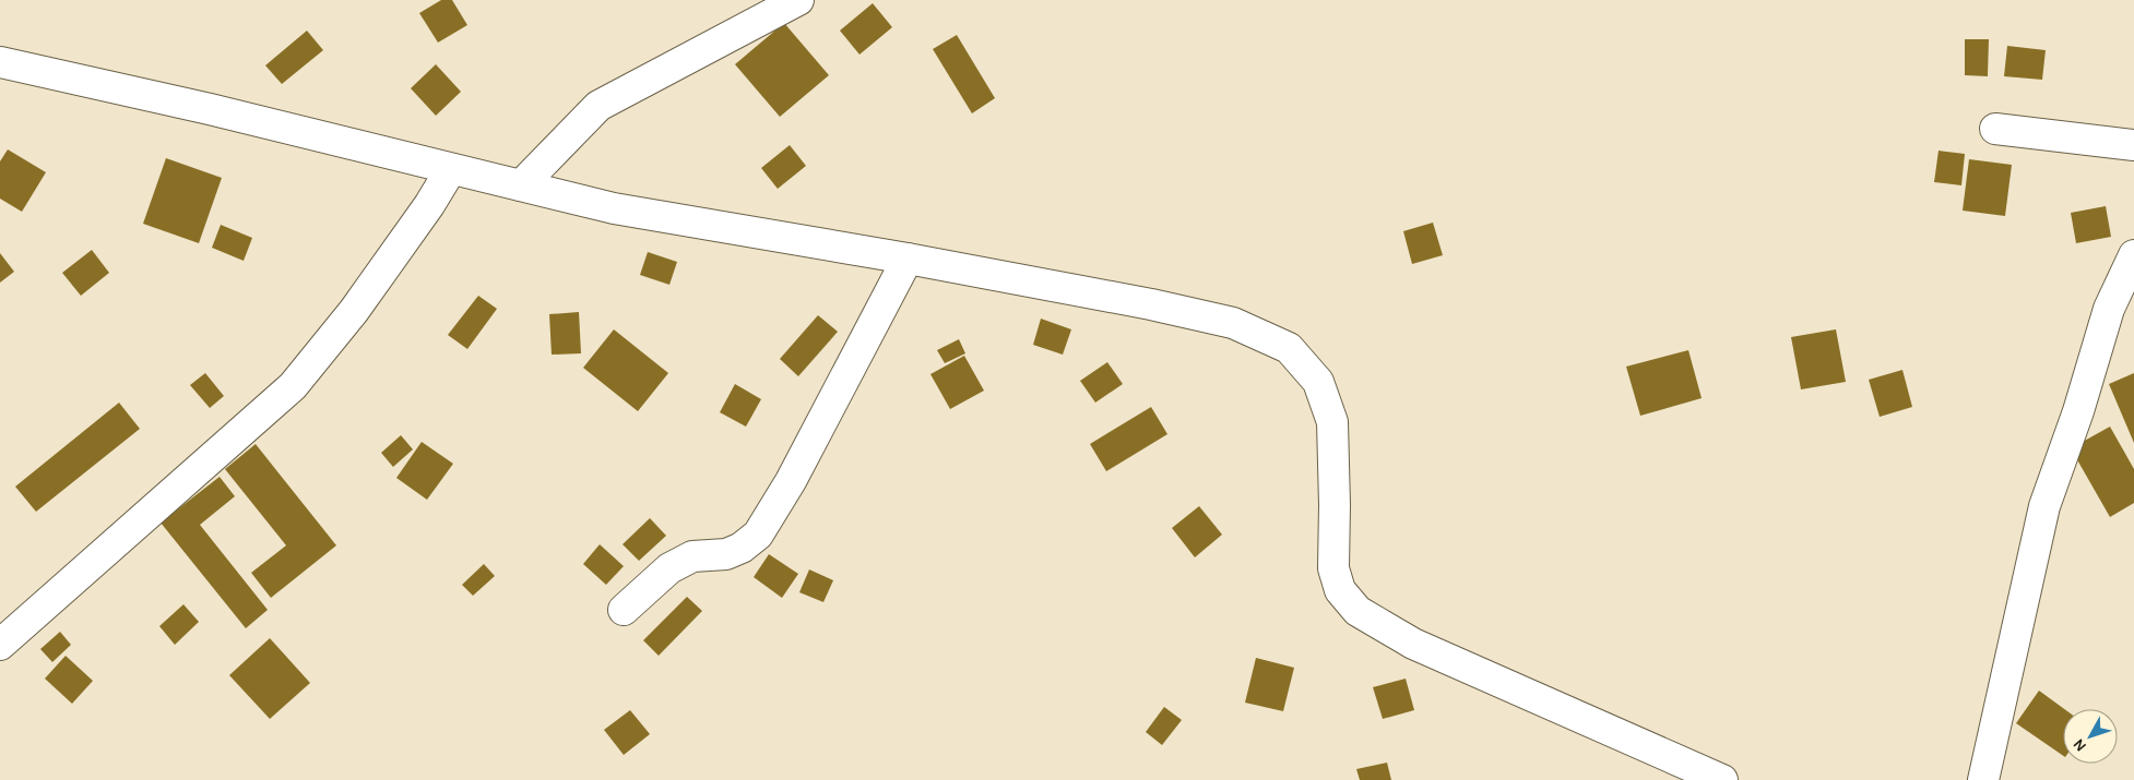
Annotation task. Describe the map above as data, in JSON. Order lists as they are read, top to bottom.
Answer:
{
  "north": "bottom left"
}
